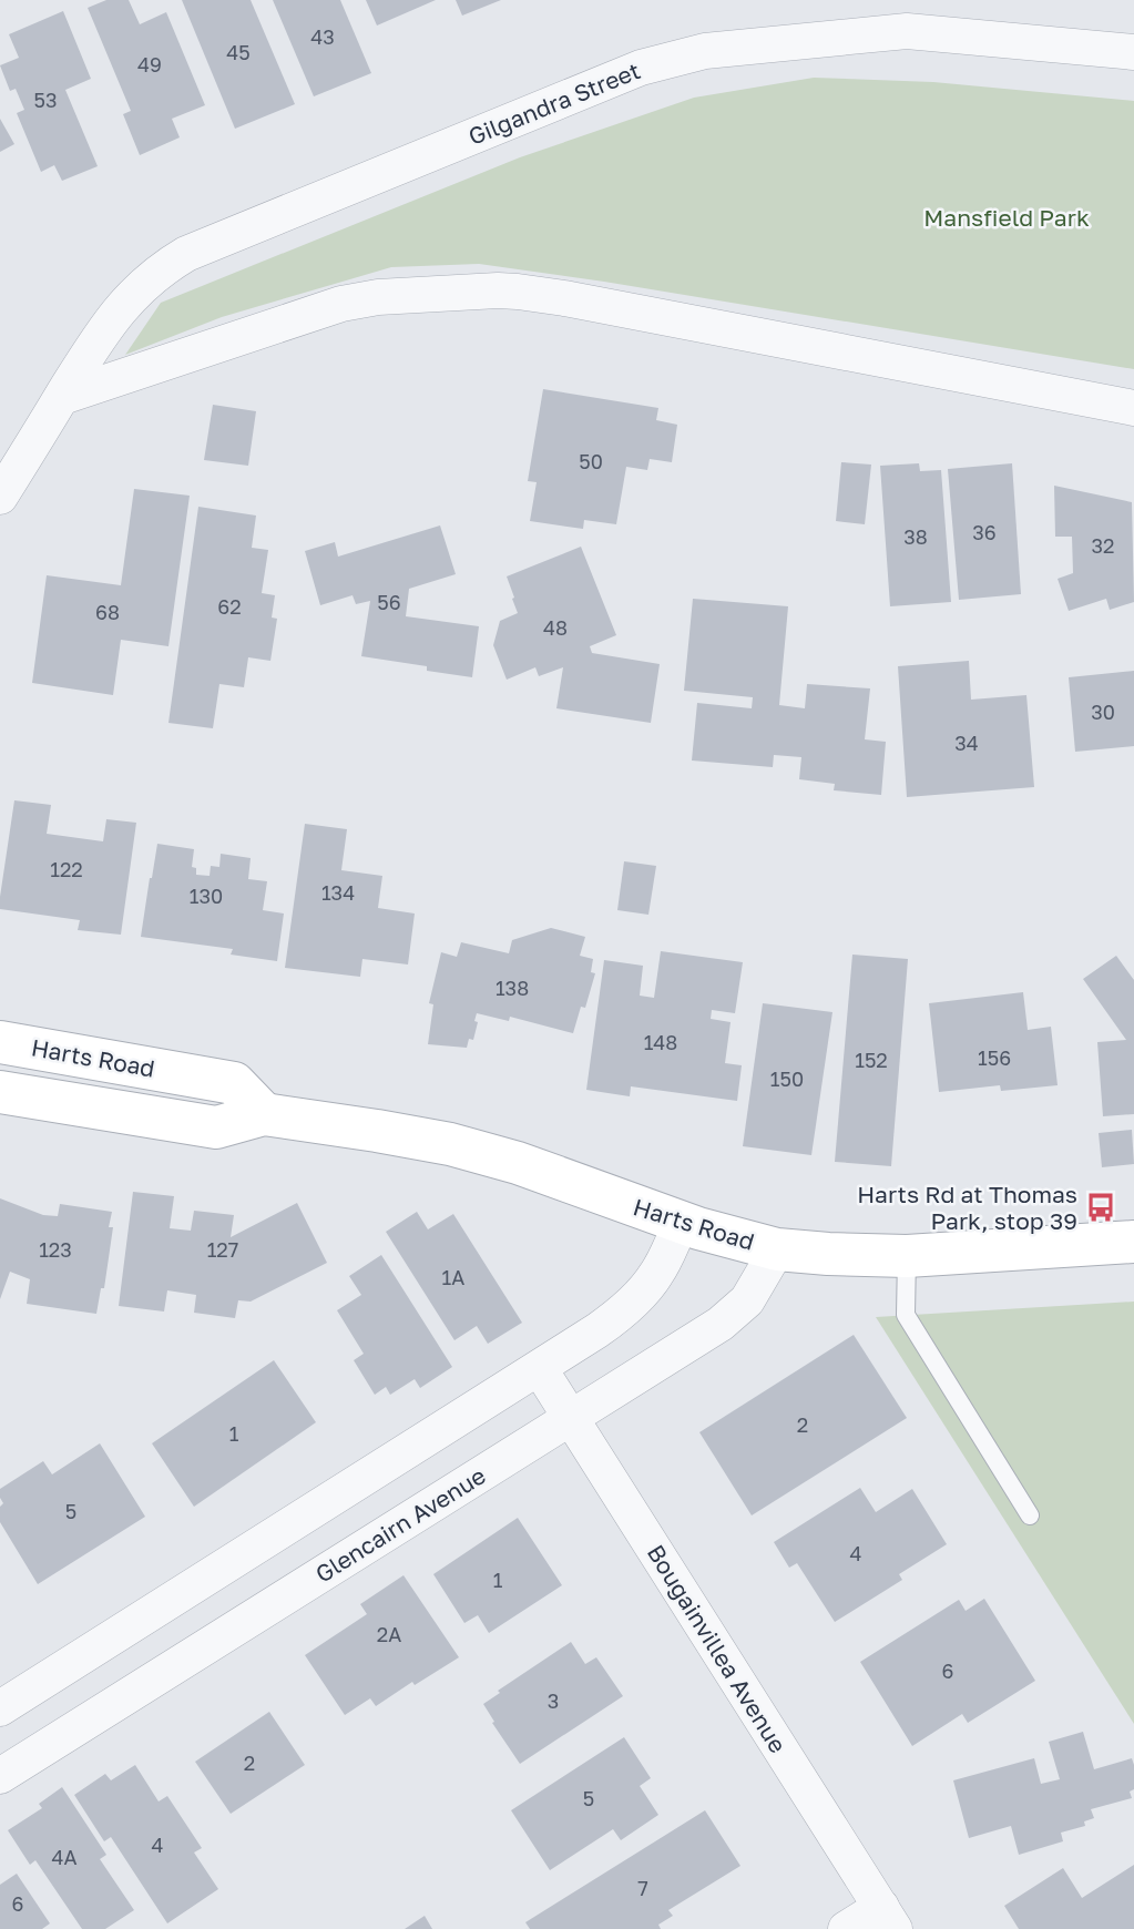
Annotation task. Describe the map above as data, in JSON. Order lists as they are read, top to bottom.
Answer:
{
  "streets": {
    "street": [
      "Gilgandra Street",
      "Harts Road",
      "Glencairn Avenue",
      "Bougainvillea Avenue"
    ]
  },
  "crossings": [
    ["Harts Road", "Glencairn Avenue"],
    ["Glencairn Avenue", "Bougainvillea Avenue"]
  ],
  "parks": ["Mansfield Park"],
  "places": {
    "bus stop": ["Harts Rd at Thomas Park, stop 39"]
  },
  "house_numbers": [
    "43",
    "45",
    "49",
    "53",
    "50",
    "36",
    "38",
    "32",
    "56",
    "62",
    "68",
    "48",
    "30",
    "34",
    "122",
    "134",
    "130",
    "138",
    "148",
    "156",
    "152",
    "150",
    "123",
    "127",
    "1A",
    "2",
    "1",
    "5",
    "4",
    "1",
    "2A",
    "6",
    "3",
    "2",
    "5",
    "4",
    "4A",
    "7",
    "6"
  ]
}
